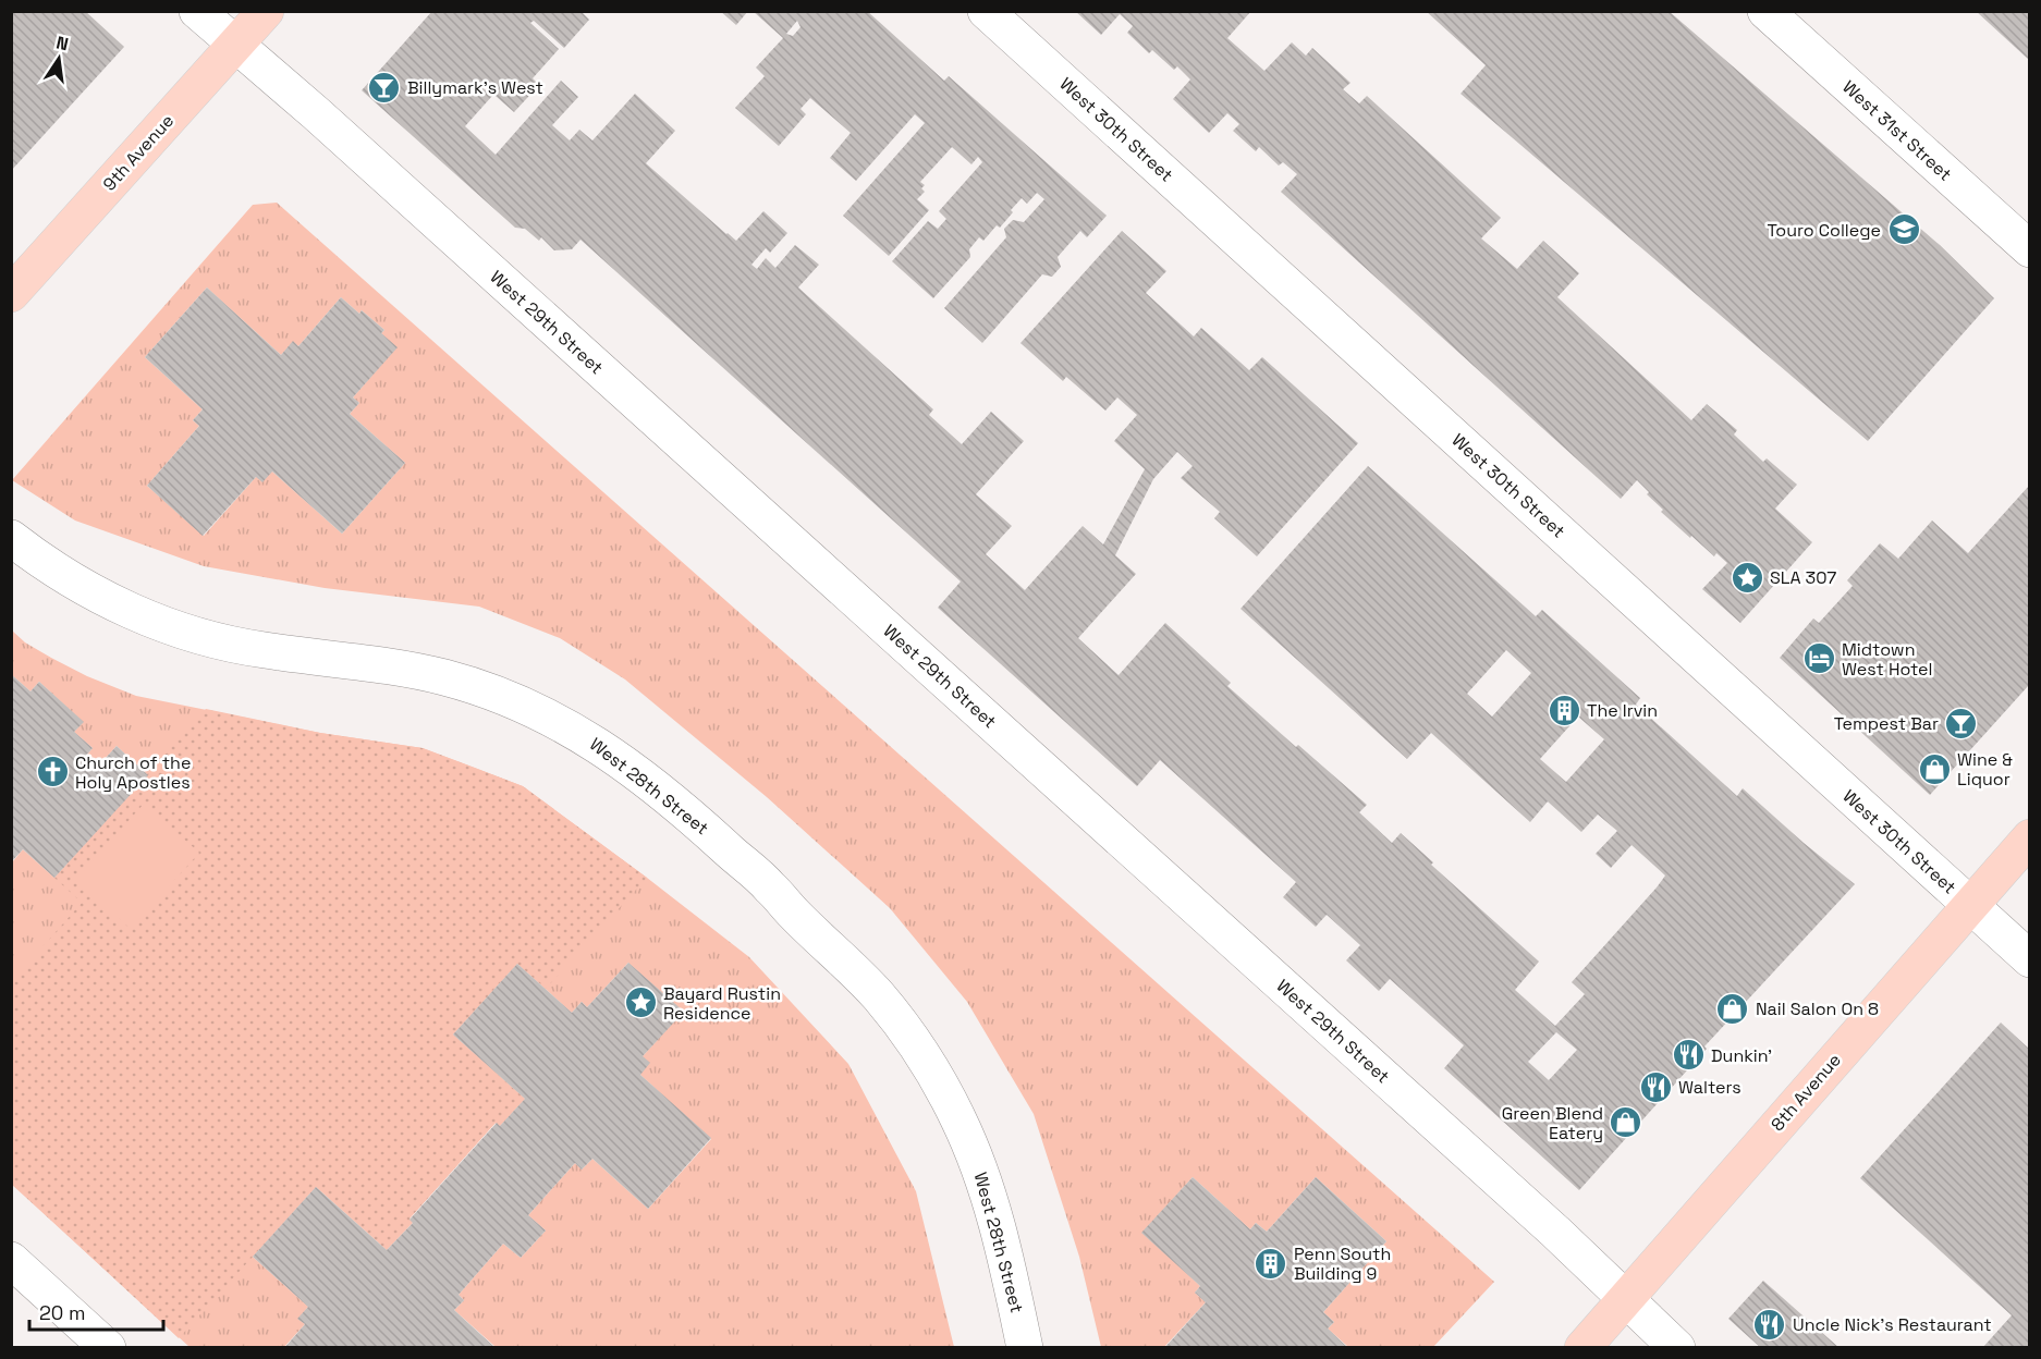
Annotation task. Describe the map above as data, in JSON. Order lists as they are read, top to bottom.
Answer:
{
  "streets": {
    "main road": ["9th Avenue", "8th Avenue"],
    "street": [
      "West 30th Street",
      "West 31st Street",
      "West 29th Street",
      "West 28th Street"
    ]
  },
  "crossings": [
    ["West 30th Street", "8th Avenue"],
    ["9th Avenue", "West 29th Street"],
    ["West 29th Street", "8th Avenue"]
  ],
  "places": {
    "bar": ["Billymark's West", "Tempest Bar"],
    "school or university": ["Touro College"],
    "place": ["SLA 307", "Bayard Rustin Residence"],
    "hotel": ["Midtown West Hotel"],
    "building": ["The Irvin", "Penn South Building 9"],
    "shop": ["Wine & Liquor", "Nail Salon On 8", "Green Blend Eatery"],
    "church": ["Church of the Holy Apostles"],
    "restaurant": ["Dunkin'", "Walters", "Uncle Nick's Restaurant"]
  },
  "scale_bar": "20 m",
  "north": "top"
}
